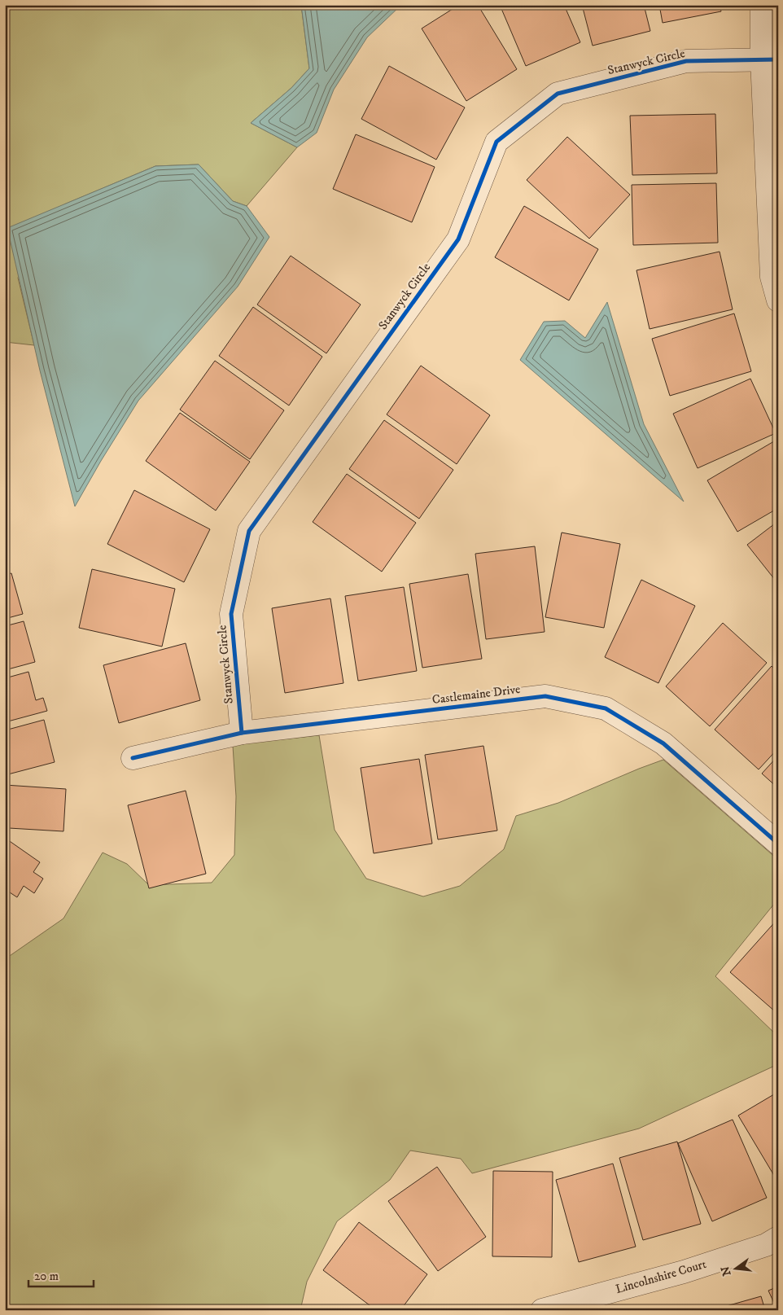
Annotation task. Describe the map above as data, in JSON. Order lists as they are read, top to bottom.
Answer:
{
  "streets": {
    "street": ["Stanwyck Circle", "Castlemaine Drive", "Lincolnshire Court"]
  },
  "crossings": [
    ["Stanwyck Circle", "Castlemaine Drive"]
  ],
  "scale_bar": "20 m",
  "north": "left"
}
